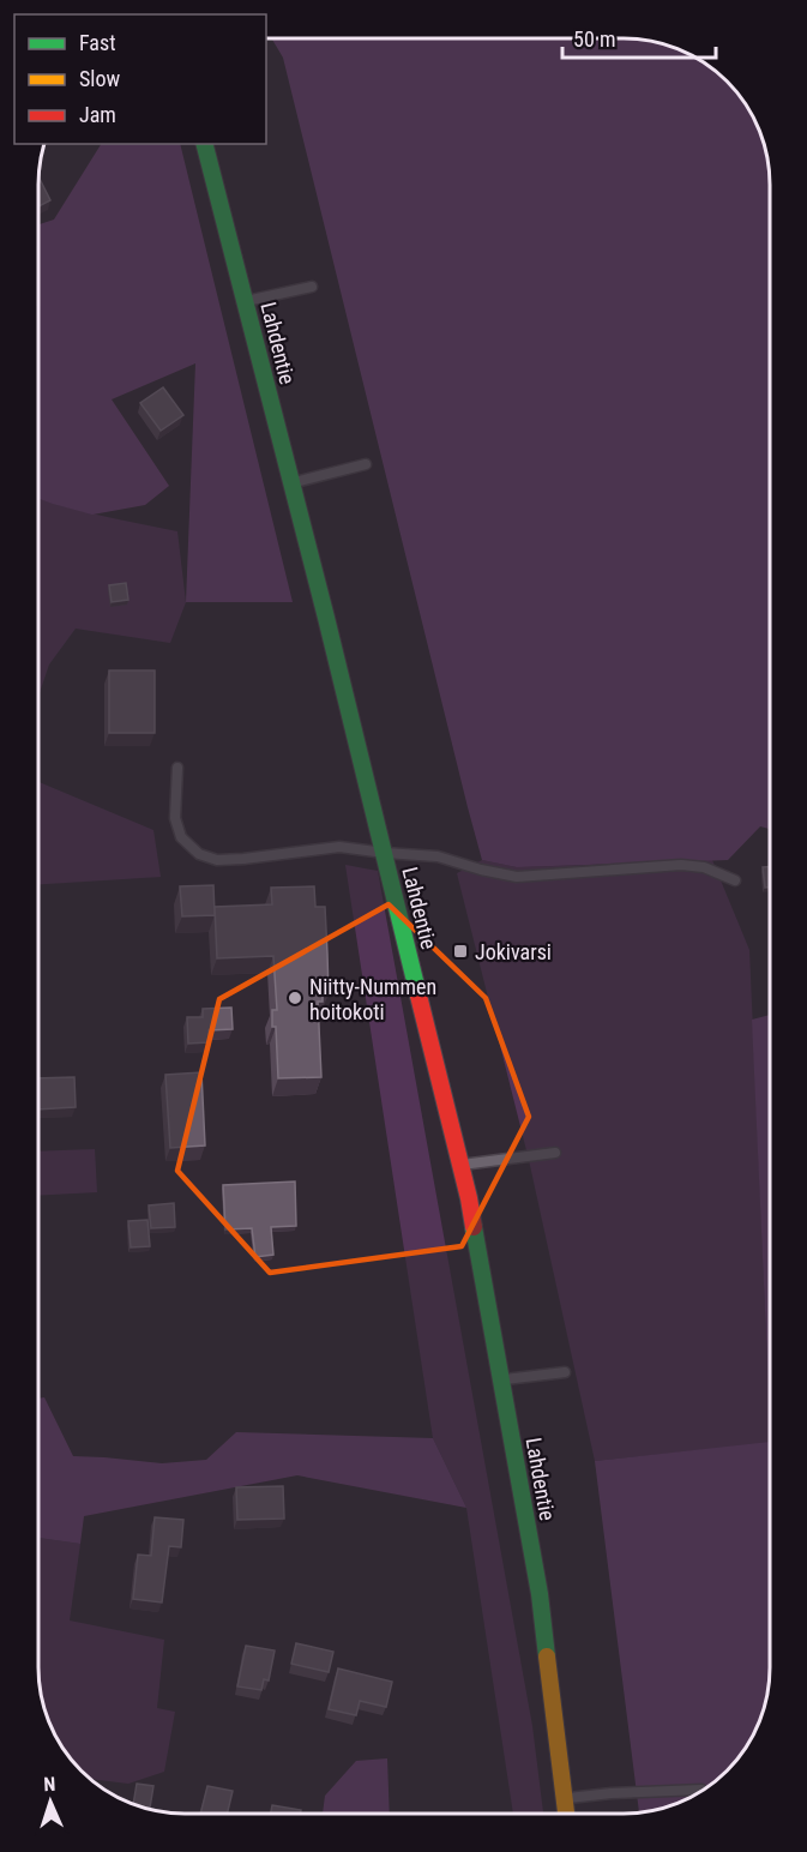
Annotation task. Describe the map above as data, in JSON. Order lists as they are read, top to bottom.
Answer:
{
  "streets": {
    "main road": ["Lahdentie"]
  },
  "places": {
    "transit": ["Jokivarsi"],
    "other": ["Niitty-Nummen hoitokoti"]
  },
  "legend": ["Fast", "Slow", "Jam"],
  "scale_bar": "50 m",
  "north": "top"
}
